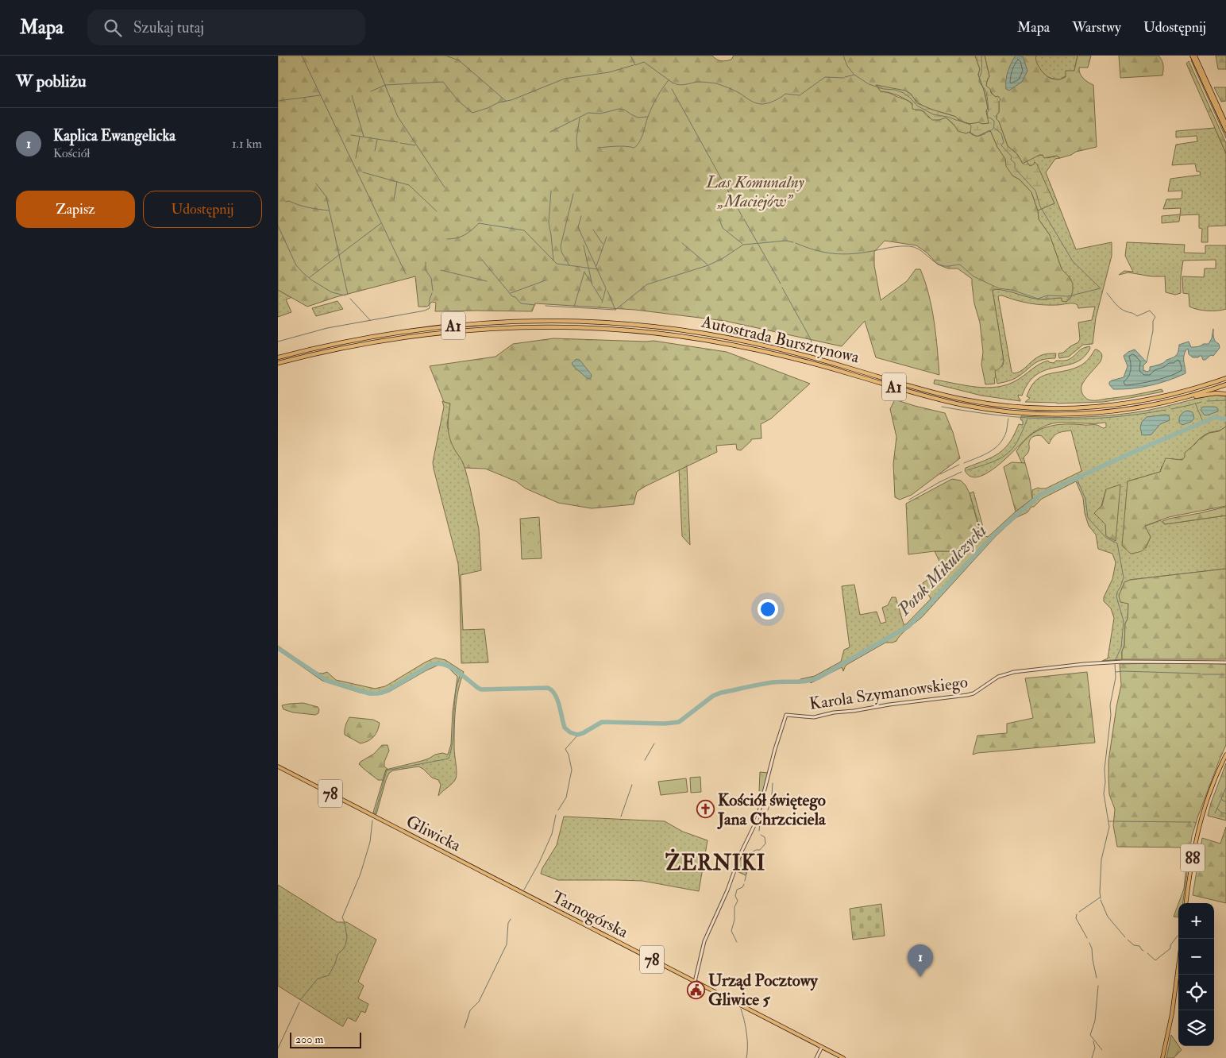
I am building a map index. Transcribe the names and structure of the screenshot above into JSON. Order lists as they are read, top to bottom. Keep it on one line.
{"streets":{"highway":["A1","Autostrada Bursztynowa"],"main road":["78","Gliwicka","88","Tarnogórska"],"street":["Karola Szymanowskiego"]},"crossings":[["Karola Szymanowskiego","Tarnogórska"],["Gliwicka","Tarnogórska"]],"districts":["ŻERNIKI"],"water":["Potok Mikulczycki"],"parks":["Las Komunalny „Maciejów”"],"places":{"church":["Kościół świętego Jana Chrzciciela"],"public building":["Urząd Pocztowy Gliwice 5"]},"scale_bar":"200 m","page":{"header":"Mapa","search":"Szukaj tutaj","nav":["Mapa","Warstwy","Udostępnij"],"heading":"W pobliżu","list":[{"mark":"1","name":"Kaplica Ewangelicka","note":"Kościół","value":"1.1 km"}],"buttons":["Zapisz","Udostępnij"],"map_buttons":["+","−"],"pins":"1","scale":"200 m"}}
